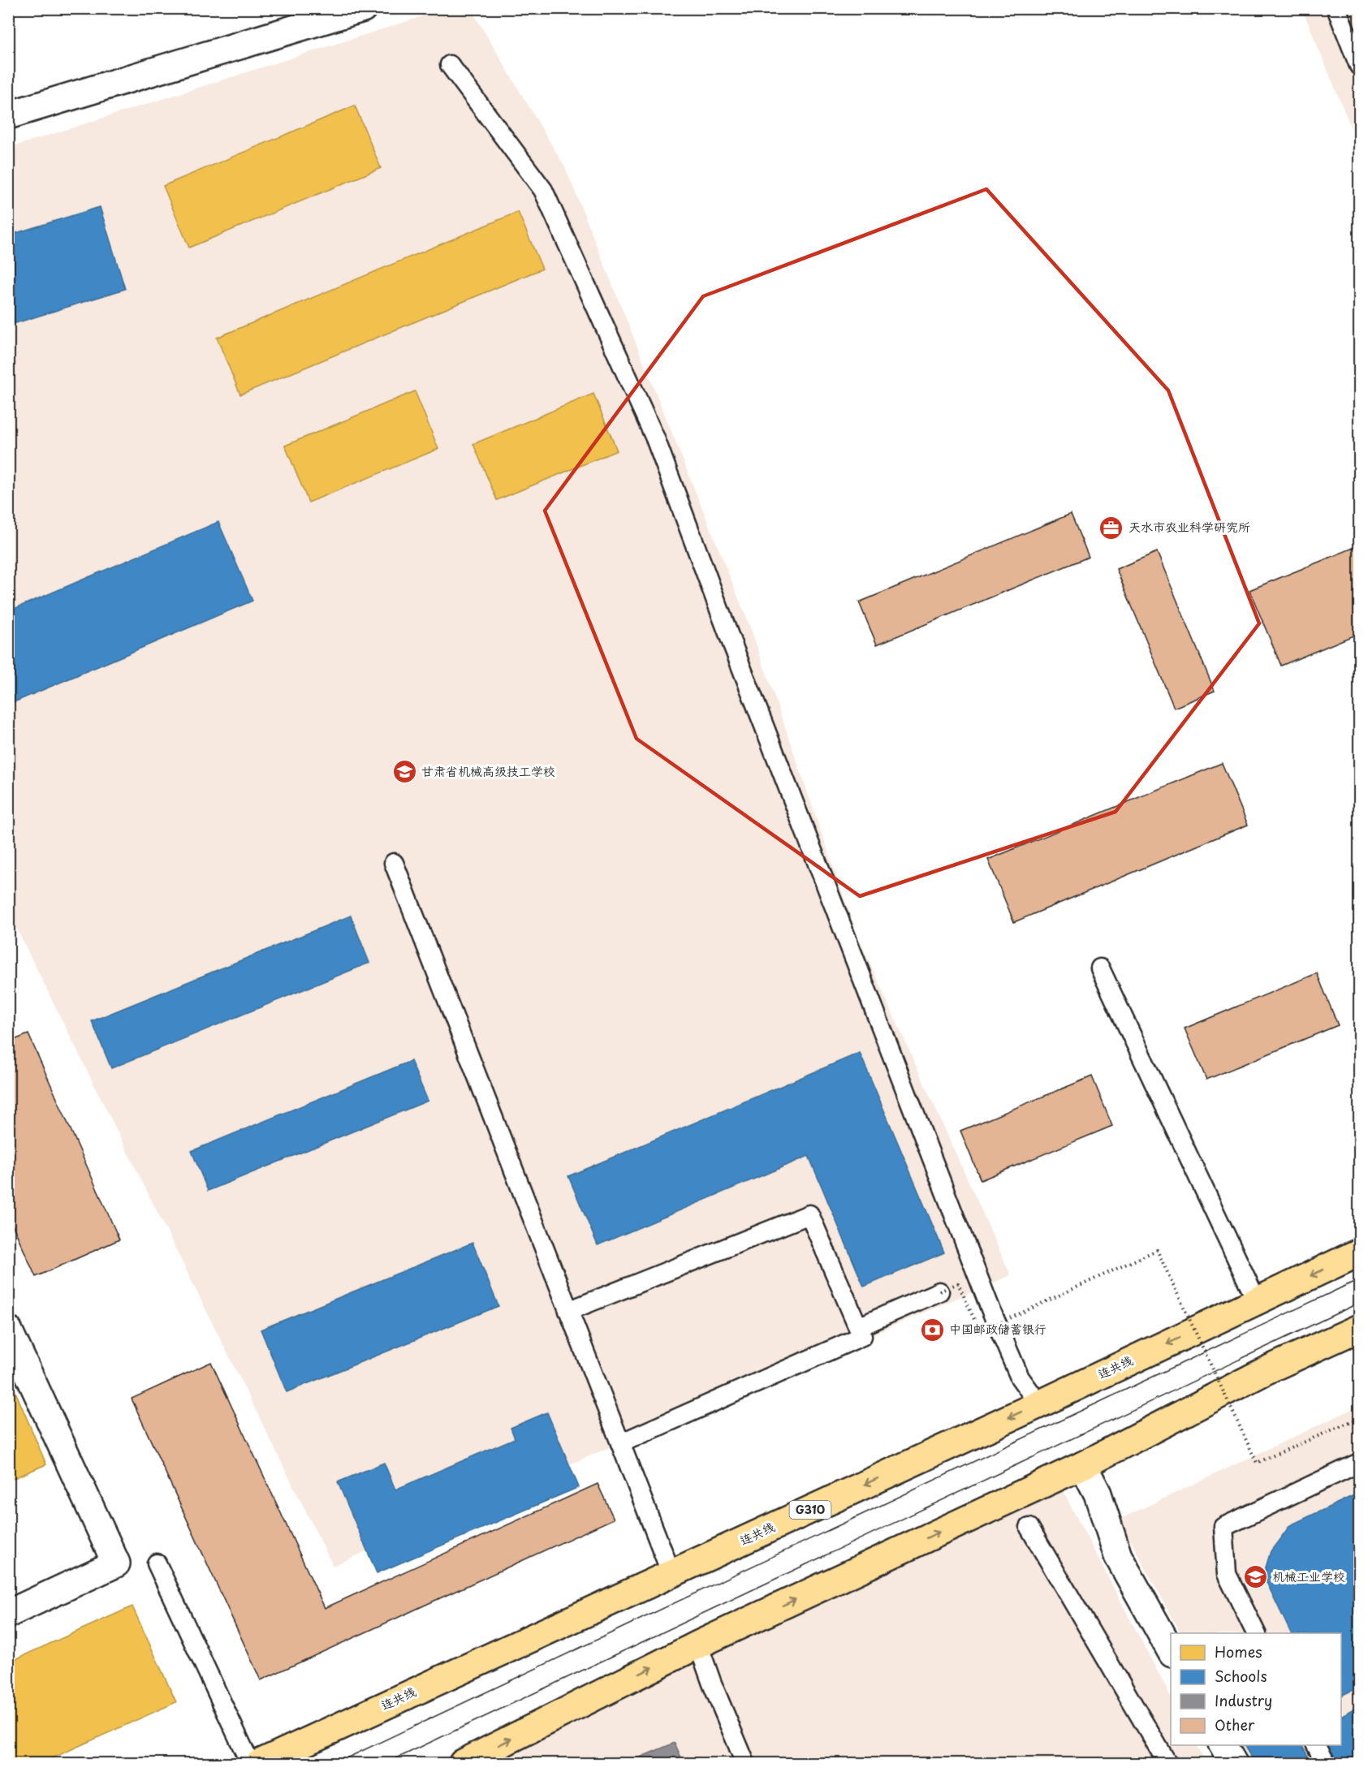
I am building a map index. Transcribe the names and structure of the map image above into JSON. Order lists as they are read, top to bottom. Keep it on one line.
{"streets":{"highway":["连共线","G310"]},"places":{"office":["天水市农业科学研究所"],"school or university":["甘肃省机械高级技工学校","机械工业学校"],"bank":["中国邮政储蓄银行"]},"legend":["Homes","Schools","Industry","Other"]}
